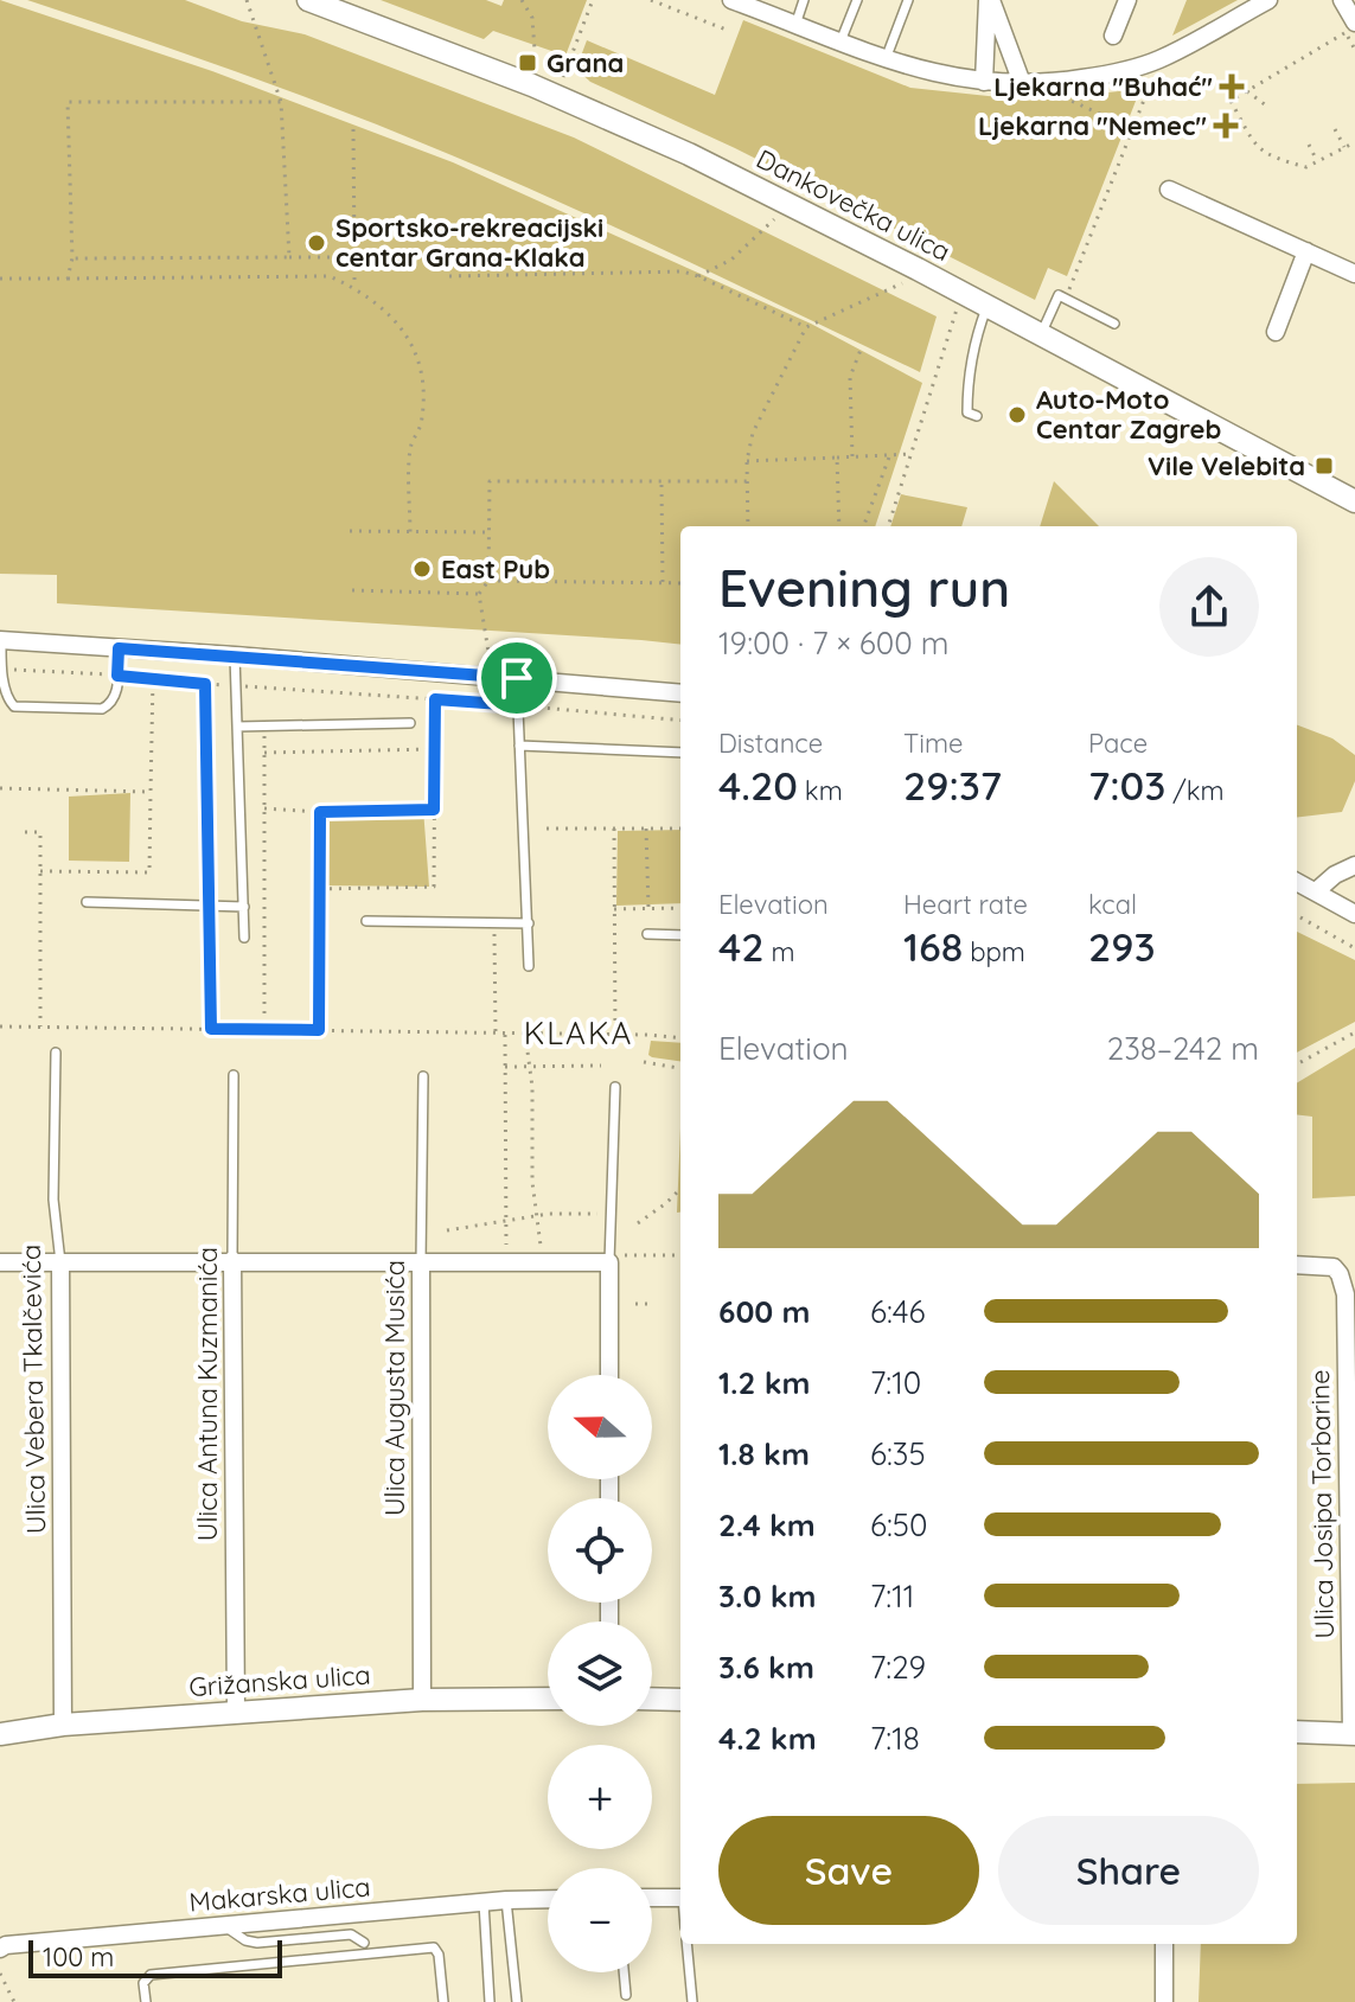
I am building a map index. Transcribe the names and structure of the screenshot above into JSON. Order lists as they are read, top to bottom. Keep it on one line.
{"streets":{"main road":["Dankovečka ulica","Grižanska ulica"],"street":["Ulica Augusta Musića","Ulica Vebera Tkalčevića","Ulica Antuna Kuzmanića","Ulica Josipa Torbarine","Makarska ulica"]},"crossings":[["Ulica Augusta Musića","Grižanska ulica"],["Ulica Vebera Tkalčevića","Grižanska ulica"],["Ulica Antuna Kuzmanića","Grižanska ulica"]],"districts":["KLAKA"],"places":{"transit":["Grana","Vile Velebita"],"health":["Ljekarna \"Buhać\"","Ljekarna \"Nemec\""],"other":["Sportsko-rekreacijski centar Grana-Klaka","Auto-Moto Centar Zagreb","East Pub"]},"scale_bar":"100 m","north":"left","page":{"heading":["Evening run","19:00 · 7 × 600 m"],"stats":[["Distance","4.20 km"],["Time","29:37"],["Pace","7:03 /km"],["Elevation","42 m"],["Heart rate","168 bpm"],["kcal","293"]],"chart":["Elevation","238–242 m"],"list":[{"name":"600 m","note":"6:46"},{"name":"1.2 km","note":"7:10"},{"name":"1.8 km","note":"6:35"},{"name":"2.4 km","note":"6:50"},{"name":"3.0 km","note":"7:11"},{"name":"3.6 km","note":"7:29"},{"name":"4.2 km","note":"7:18"}],"map_buttons":["+","−"],"buttons":["Save","Share"],"scale":"100 m"}}
